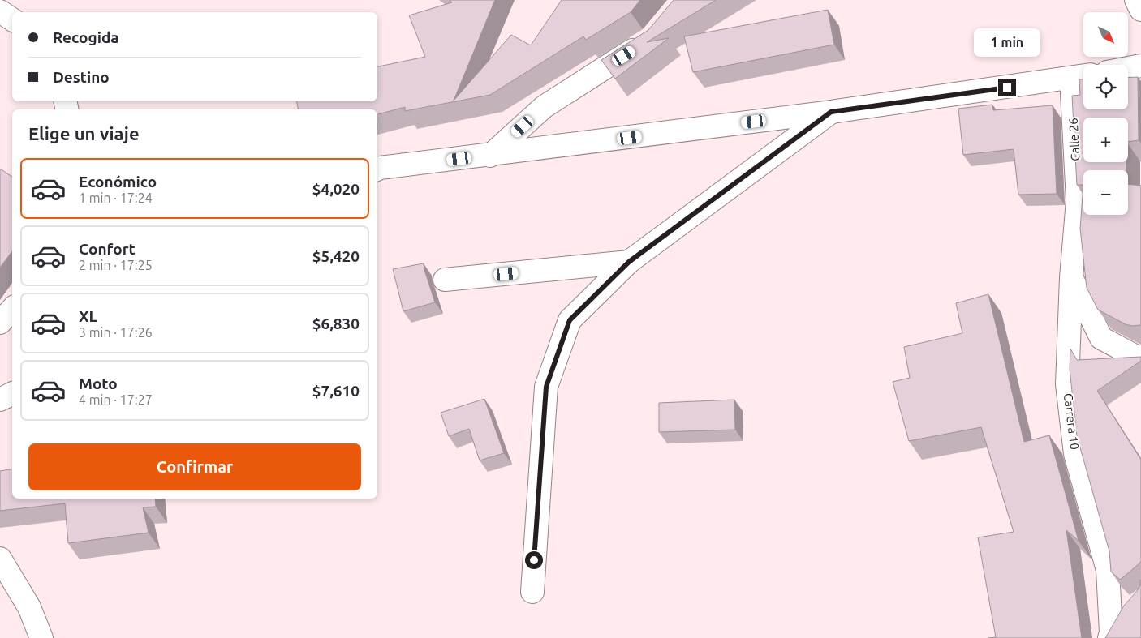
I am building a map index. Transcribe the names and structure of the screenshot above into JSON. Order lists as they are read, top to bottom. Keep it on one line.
{"streets":{"street":["Calle 26","Carrera 10"]},"crossings":[["Calle 26","Carrera 10"]],"north":"bottom right","page":{"map_buttons":["+","−"],"banner":["Recogida","Destino"],"bubble":"1 min","heading":"Elige un viaje","list":[{"name":"Económico","note":"1 min · 17:24","value":"$4,020"},{"name":"Confort","note":"2 min · 17:25","value":"$5,420"},{"name":"XL","note":"3 min · 17:26","value":"$6,830"},{"name":"Moto","note":"4 min · 17:27","value":"$7,610"}],"buttons":"Confirmar"}}
